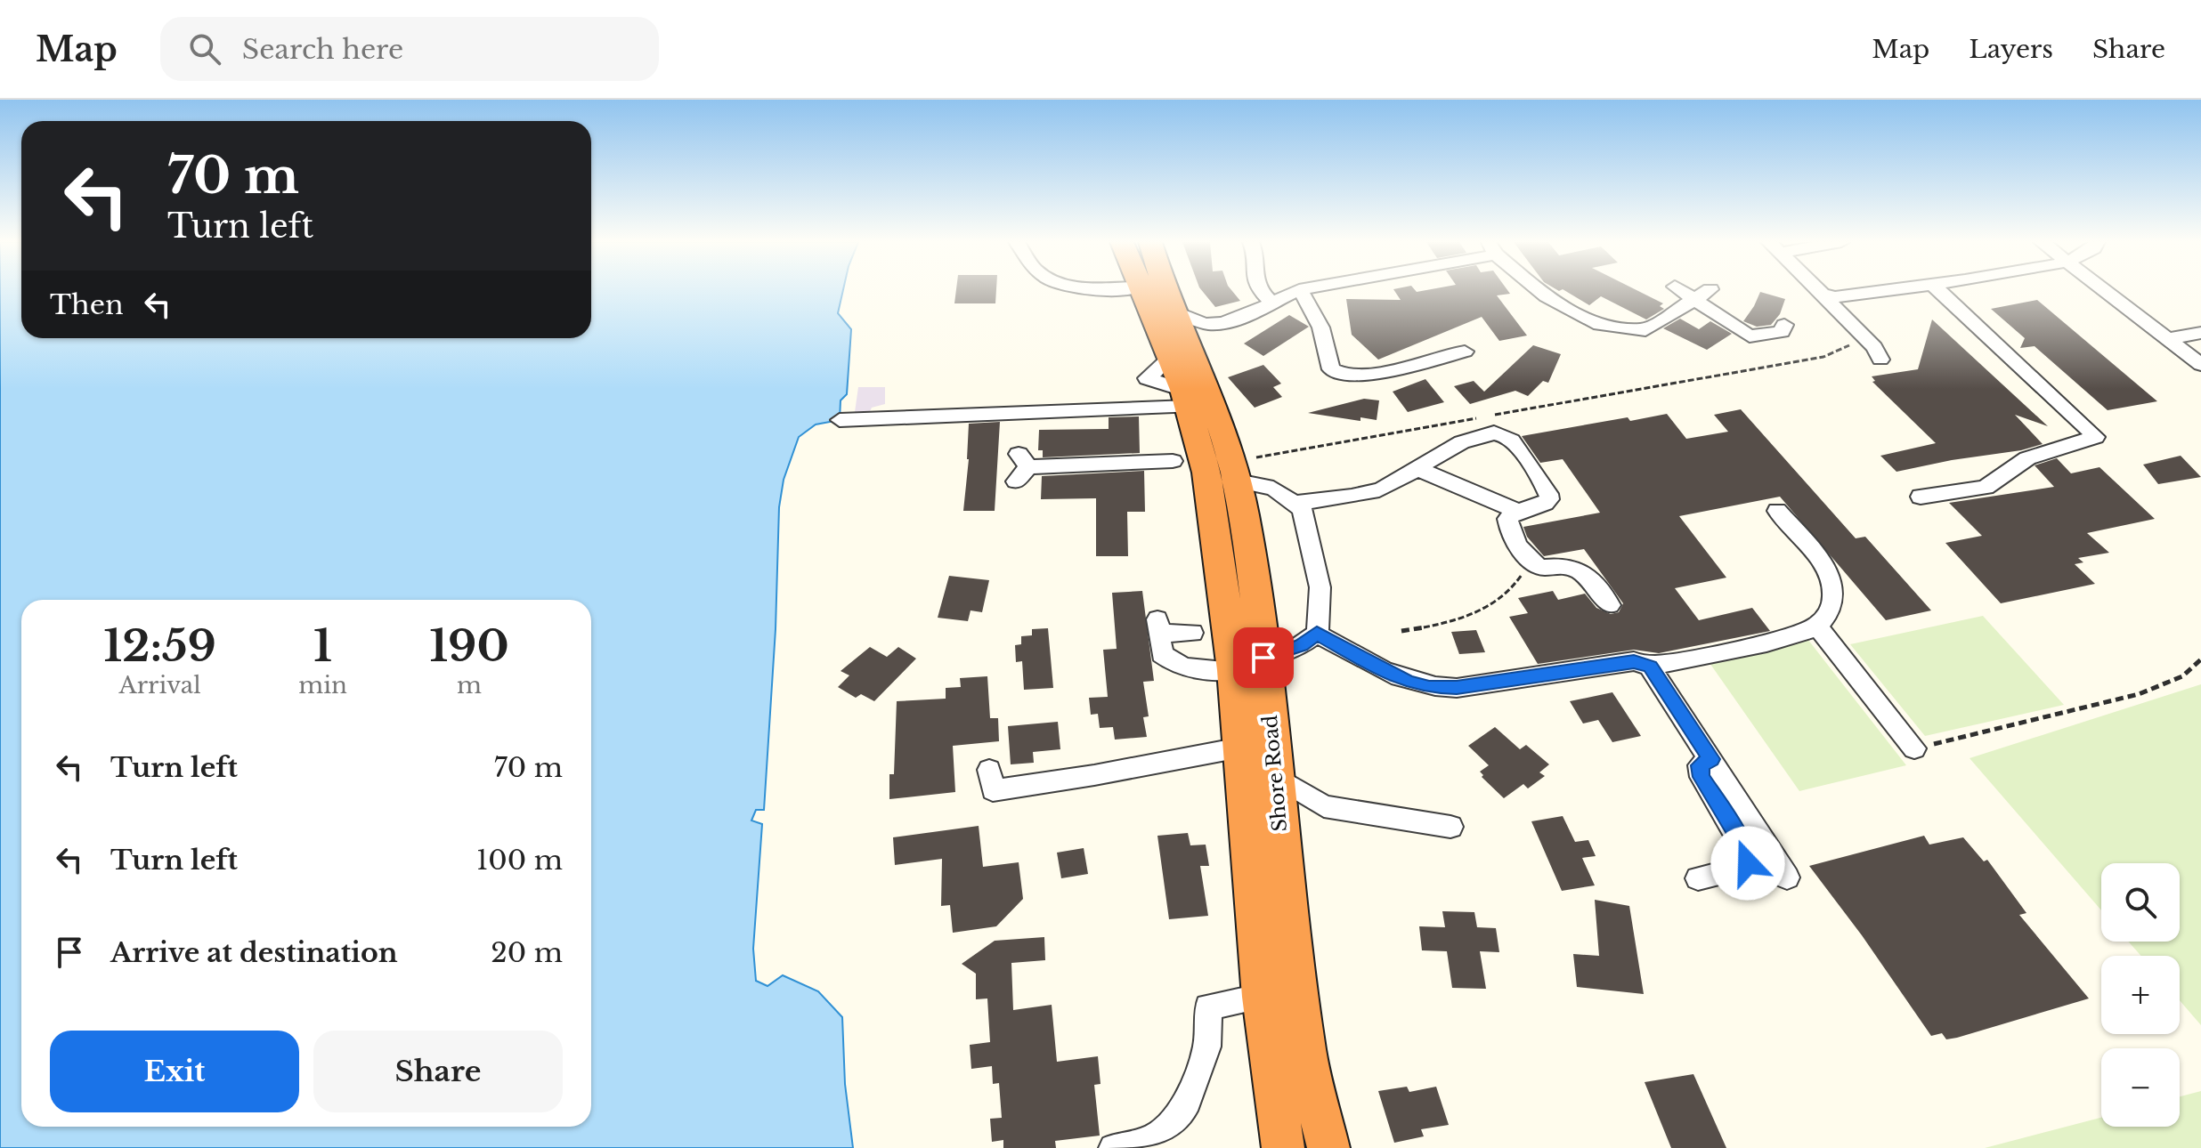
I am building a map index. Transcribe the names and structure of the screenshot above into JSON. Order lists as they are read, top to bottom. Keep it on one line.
{"streets":{"highway":["Shore Road"]},"page":{"header":"Map","search":"Search here","nav":["Map","Layers","Share"],"turn":["70 m","Turn left"],"then":"Then","eta":["12:59","Arrival","1","min","190","m"],"list":[{"name":"Turn left","value":"70 m"},{"name":"Turn left","value":"100 m"},{"name":"Arrive at destination","value":"20 m"}],"map_buttons":["+","−"],"buttons":["Exit","Share"]}}
